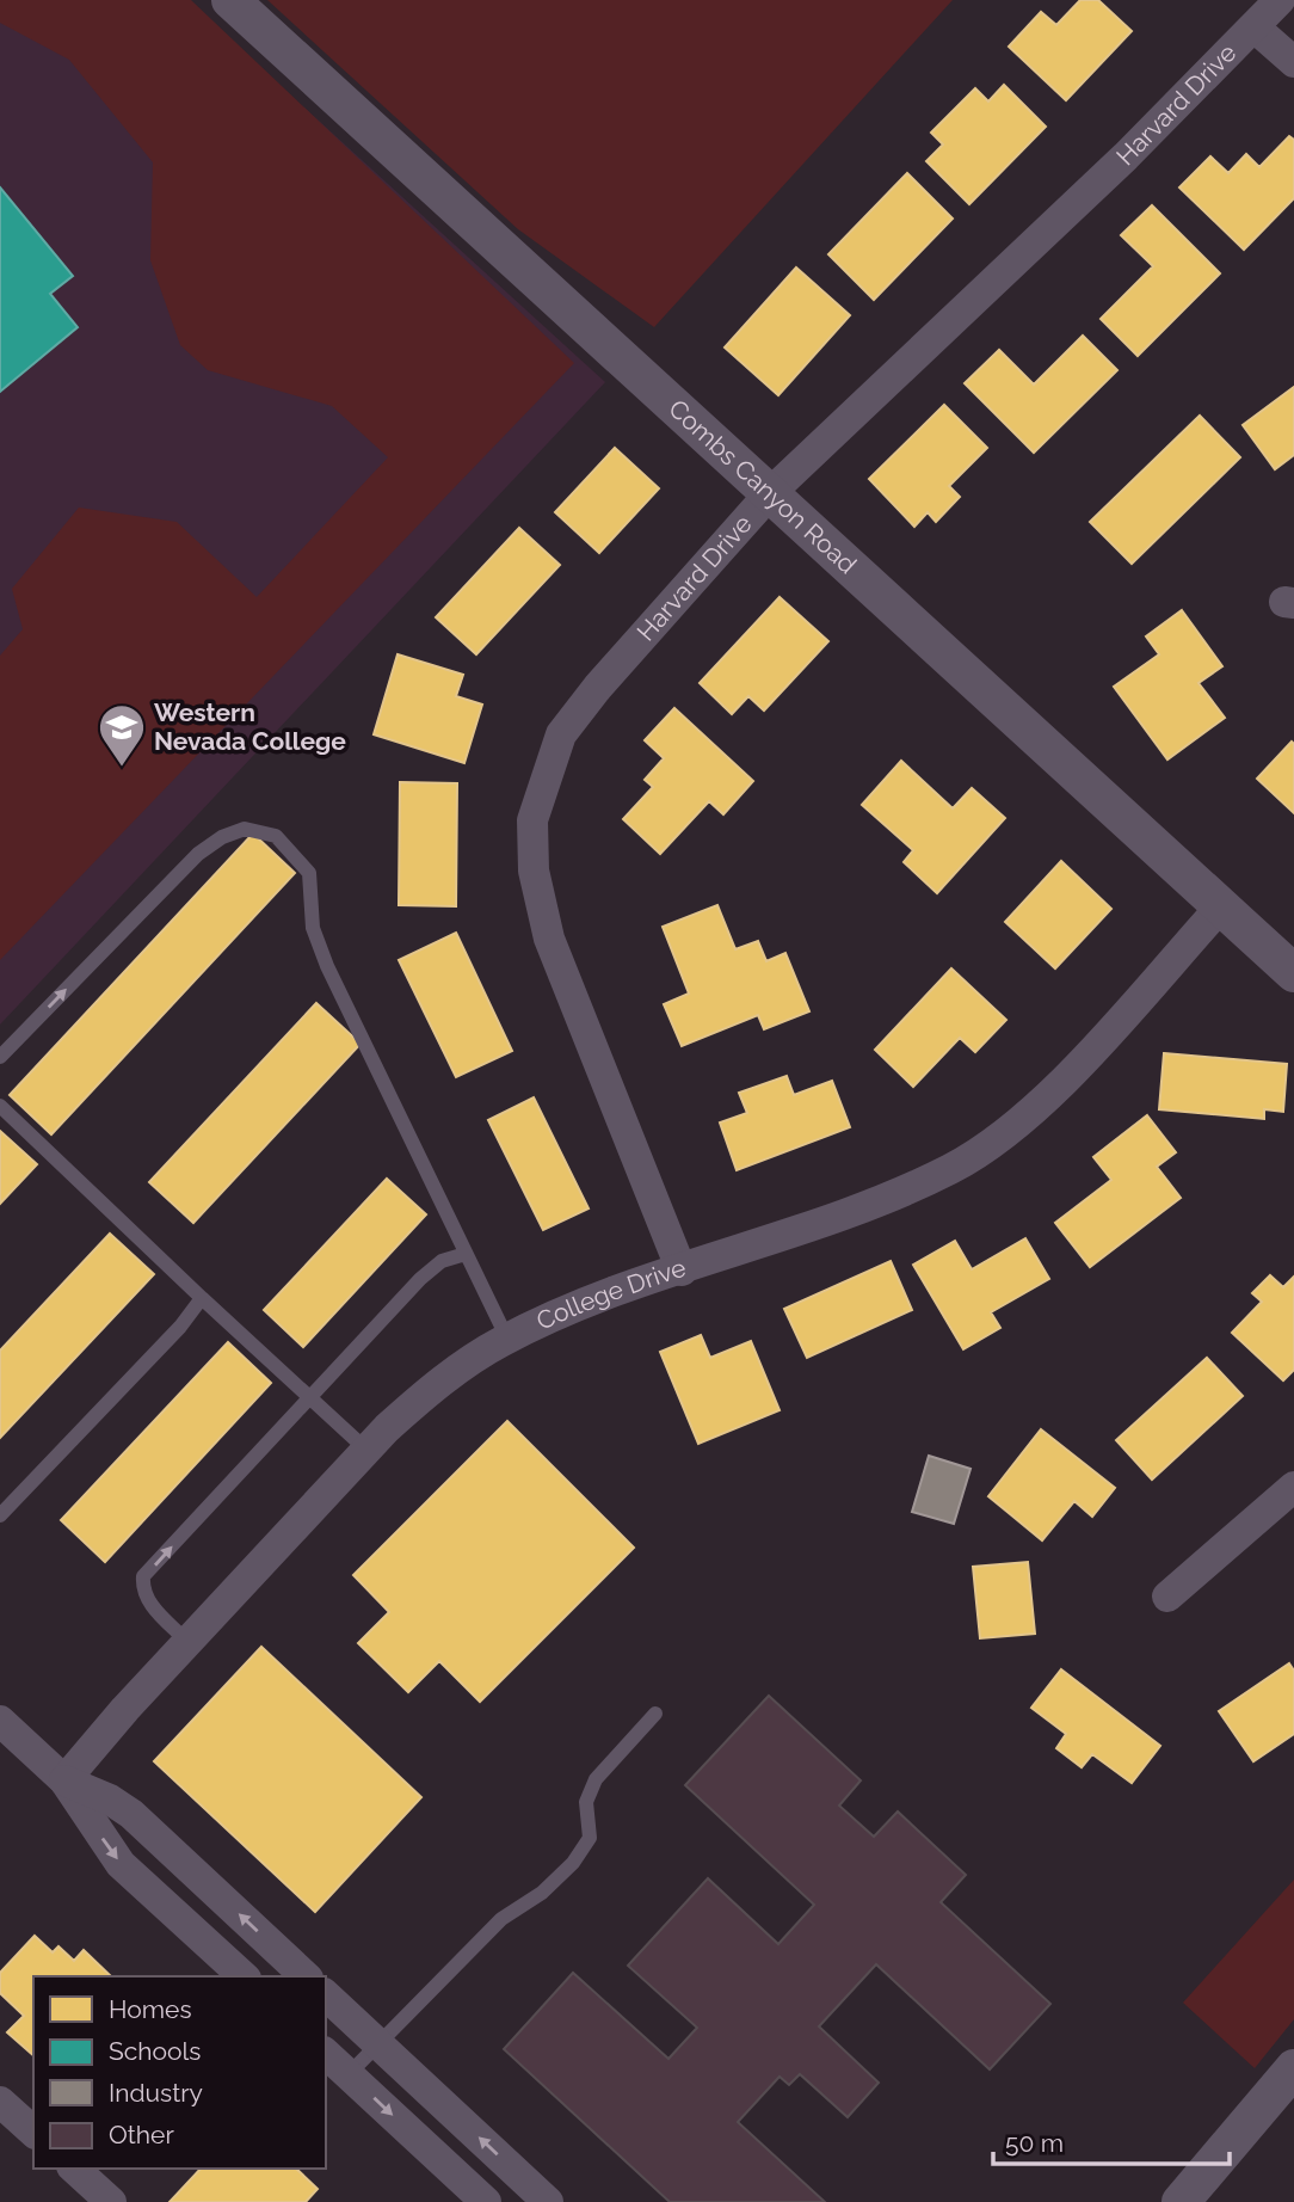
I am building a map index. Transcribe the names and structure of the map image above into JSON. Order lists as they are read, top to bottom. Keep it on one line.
{"streets":{"street":["Harvard Drive","Combs Canyon Road","College Drive"]},"crossings":[["Harvard Drive","Combs Canyon Road"],["Harvard Drive","College Drive"],["Combs Canyon Road","College Drive"]],"places":{"school or university":["Western Nevada College"]},"legend":["Homes","Schools","Industry","Other"],"scale_bar":"50 m"}
